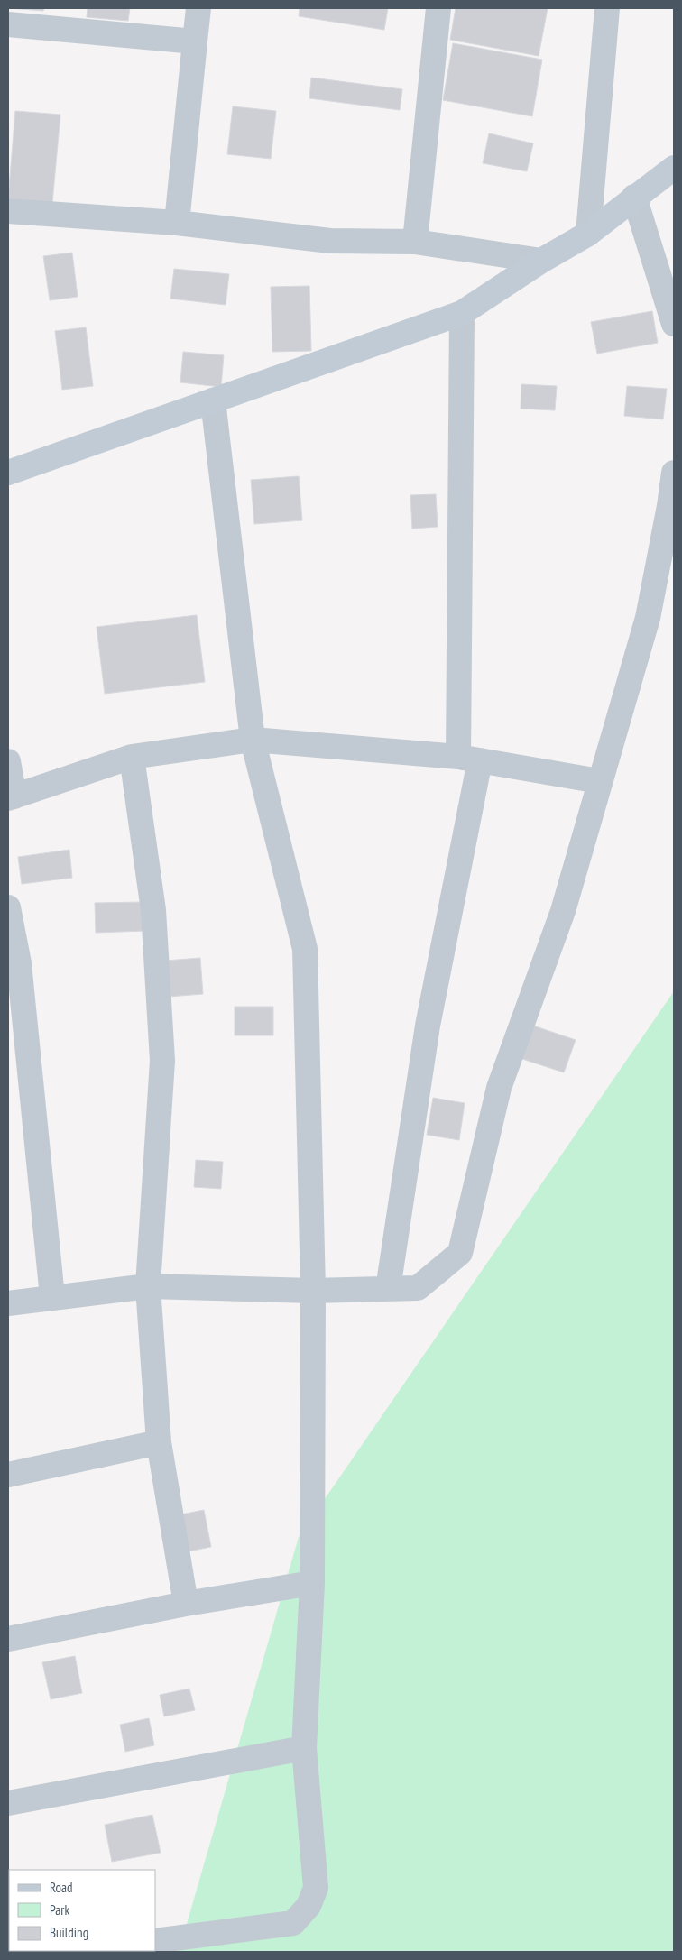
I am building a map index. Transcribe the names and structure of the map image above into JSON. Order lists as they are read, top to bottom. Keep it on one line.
{"legend":["Road","Park","Building"]}
